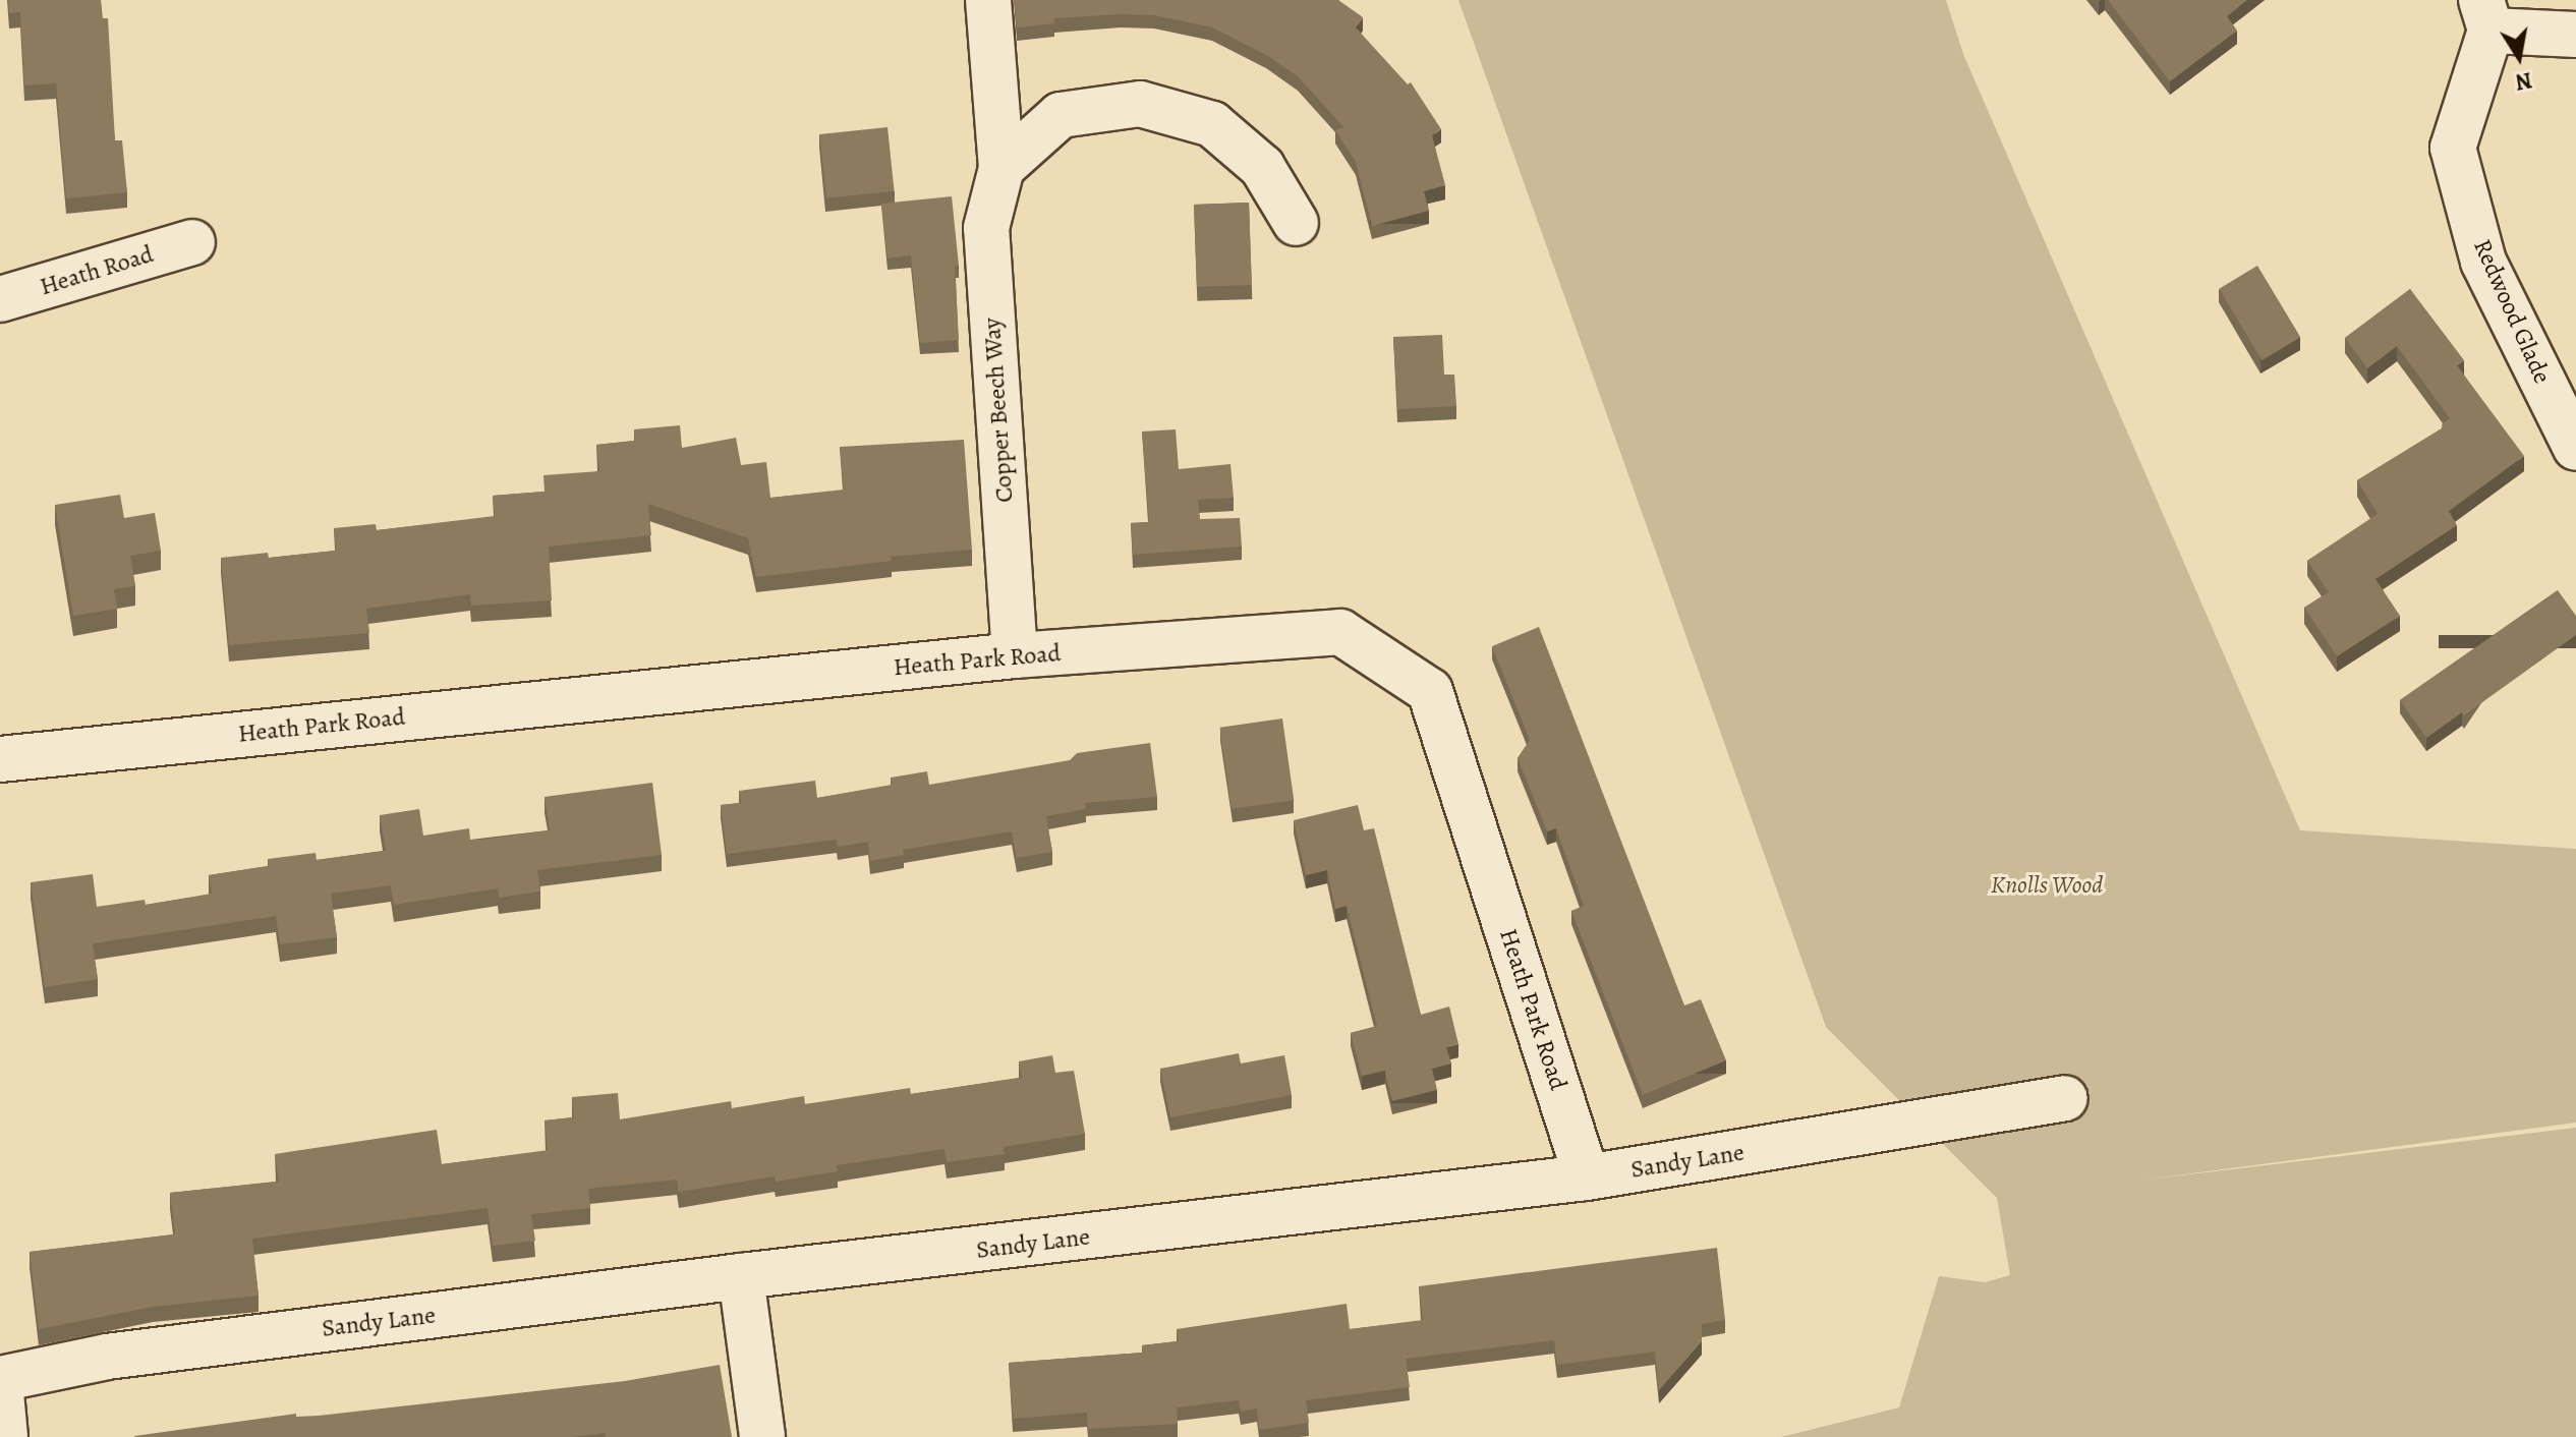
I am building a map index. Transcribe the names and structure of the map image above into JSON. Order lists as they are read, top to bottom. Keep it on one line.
{"streets":{"street":["Heath Road","Redwood Glade","Copper Beech Way","Heath Park Road","Sandy Lane"]},"crossings":[["Copper Beech Way","Heath Park Road"],["Heath Park Road","Sandy Lane"]],"parks":["Knolls Wood"],"north":"bottom"}
